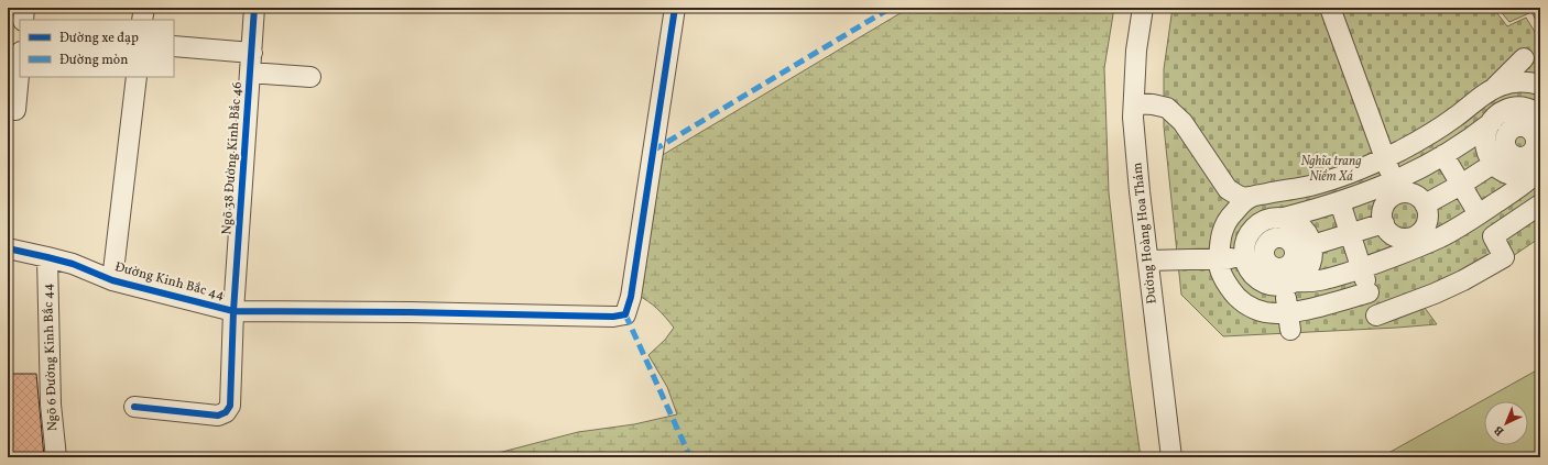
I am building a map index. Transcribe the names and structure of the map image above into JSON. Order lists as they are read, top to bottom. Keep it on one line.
{"streets":{"street":["Ngõ 38 Đường Kinh Bắc 46","Đường Hoàng Hoa Thám","Đường Kinh Bắc 44","Ngõ 6 Đường Kinh Bắc 44"]},"crossings":[["Ngõ 38 Đường Kinh Bắc 46","Đường Kinh Bắc 44"],["Đường Kinh Bắc 44","Ngõ 6 Đường Kinh Bắc 44"]],"parks":["Nghĩa trang Niềm Xá"],"legend":["Đường xe đạp","Đường mòn"],"north":"bottom left"}
